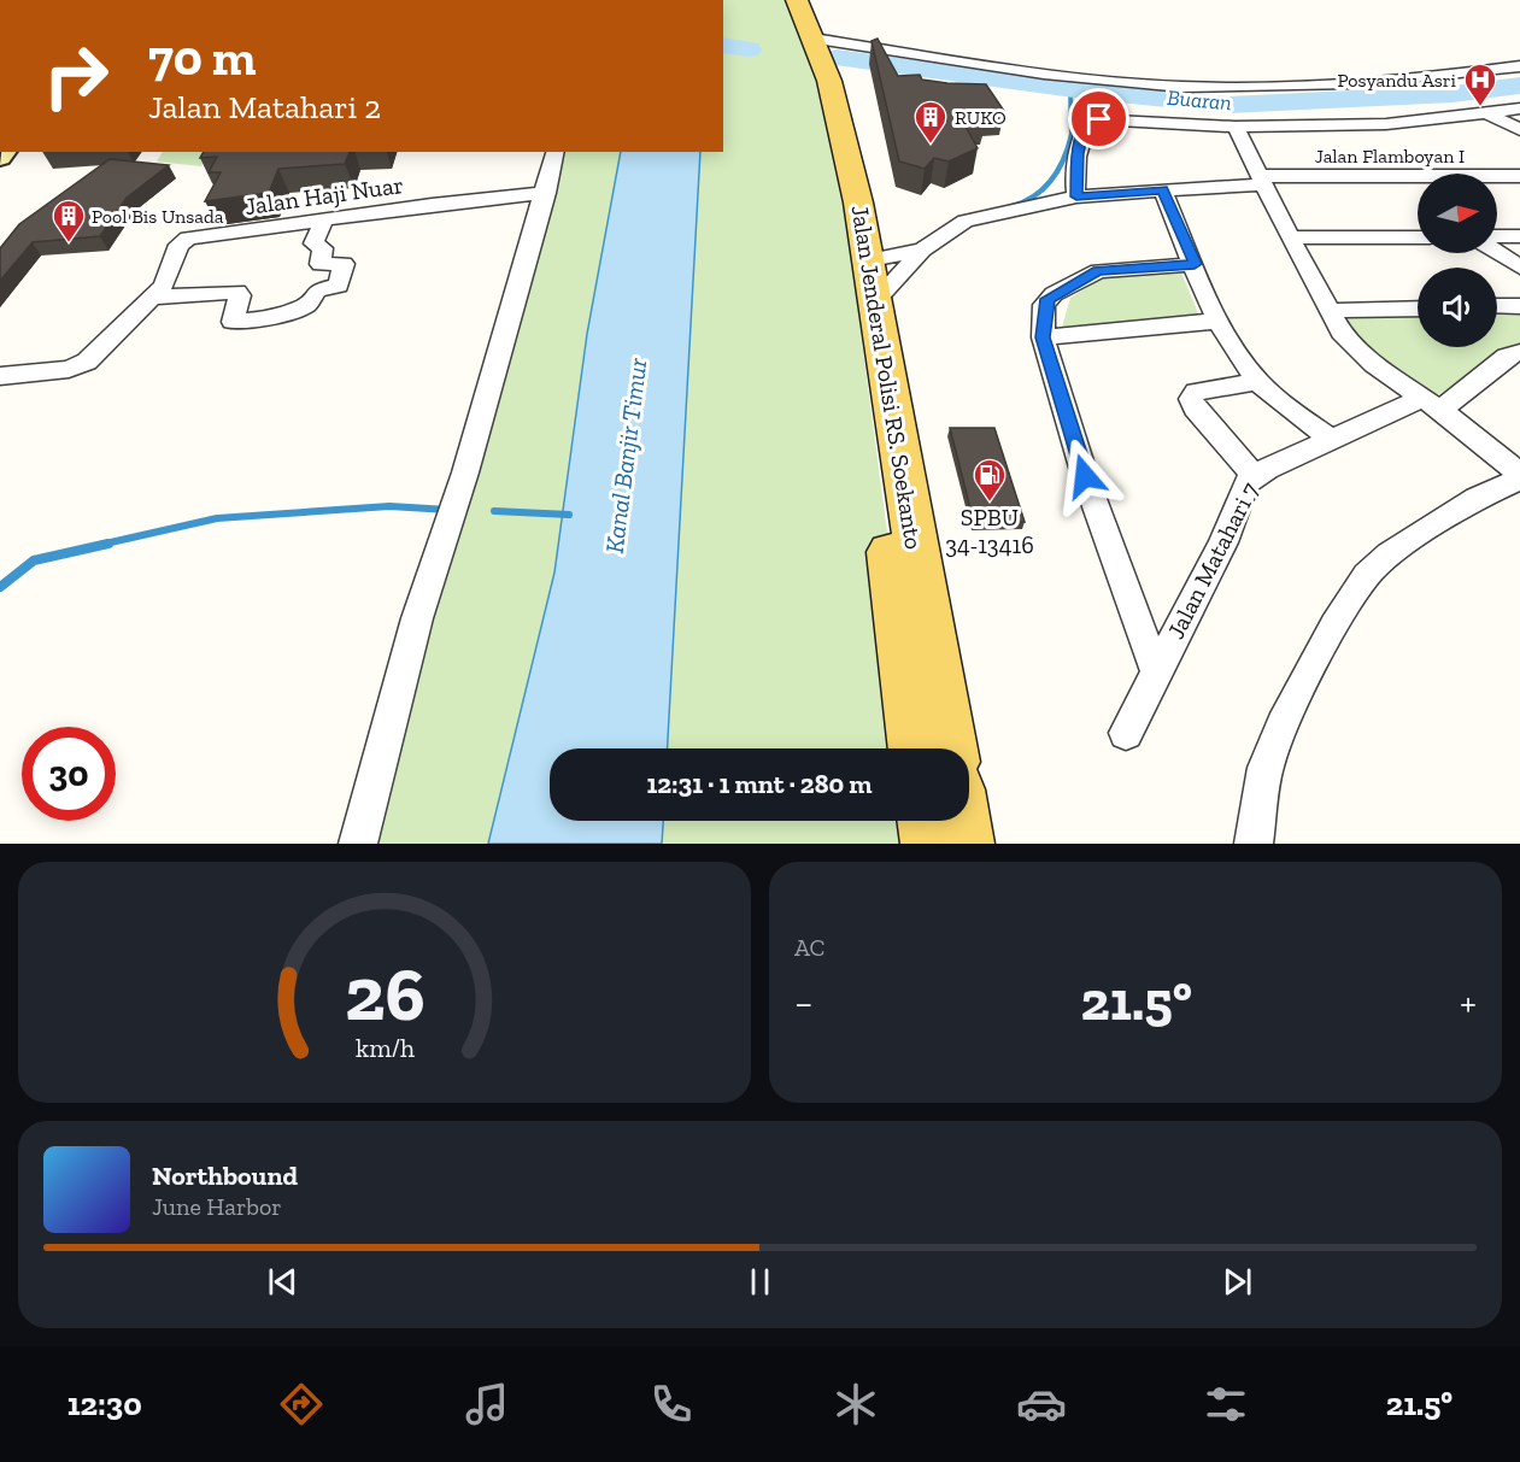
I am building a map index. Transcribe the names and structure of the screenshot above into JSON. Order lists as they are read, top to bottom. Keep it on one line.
{"streets":{"main road":["Jalan Jenderal Polisi RS. Soekanto"],"street":["Jalan Flamboyan I","Jalan Haji Nuar","Jalan Matahari 7"]},"crossings":[["Jalan Flamboyan I","Jalan Jenderal Polisi RS. Soekanto"]],"water":["Buaran","Kanal Banjir Timur"],"places":{"hospital":["Posyandu Asri"],"building":["RUKO","Pool Bis Unsada"],"fuel station":["SPBU 34-13416"]},"north":"right","page":{"turn":["70 m","Jalan Matahari 2"],"limit":"30","trip":"12:31 · 1 mnt · 280 m","tile":"AC","heat":["−","21.5°","+"],"song":["Northbound","June Harbor"],"tabs":["12:30","21.5°"],"gauge":["26","km/h"]}}
